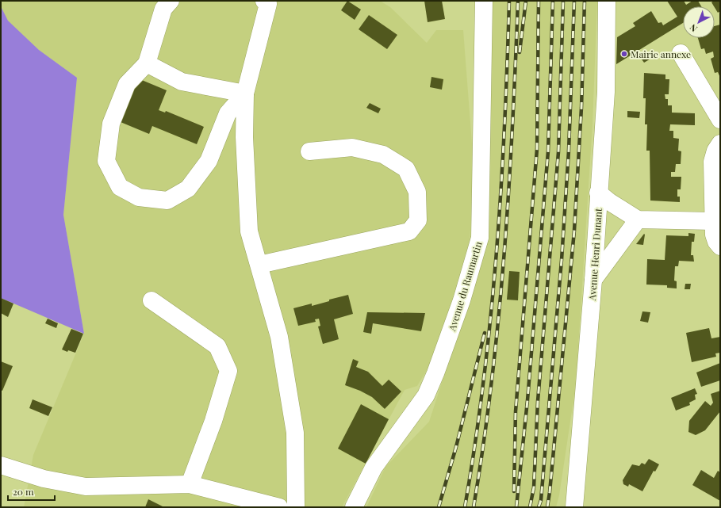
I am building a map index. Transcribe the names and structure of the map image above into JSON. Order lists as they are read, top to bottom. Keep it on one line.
{"streets":{"street":["Avenue Henri Dunant","Avenue du Raumartin"]},"places":["Mairie annexe"],"scale_bar":"20 m","north":"bottom left"}
